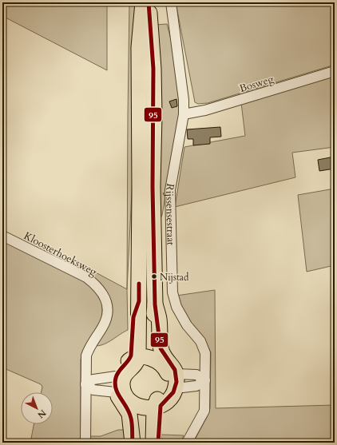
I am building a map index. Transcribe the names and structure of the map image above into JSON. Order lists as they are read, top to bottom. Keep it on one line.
{"streets":{"main road":["Rijssensestraat"],"street":["Bosweg","Kloosterhoeksweg"]},"crossings":[["Bosweg","Rijssensestraat"]],"places":["Nijstad"],"lines":["transit line 95"],"north":"bottom right"}
